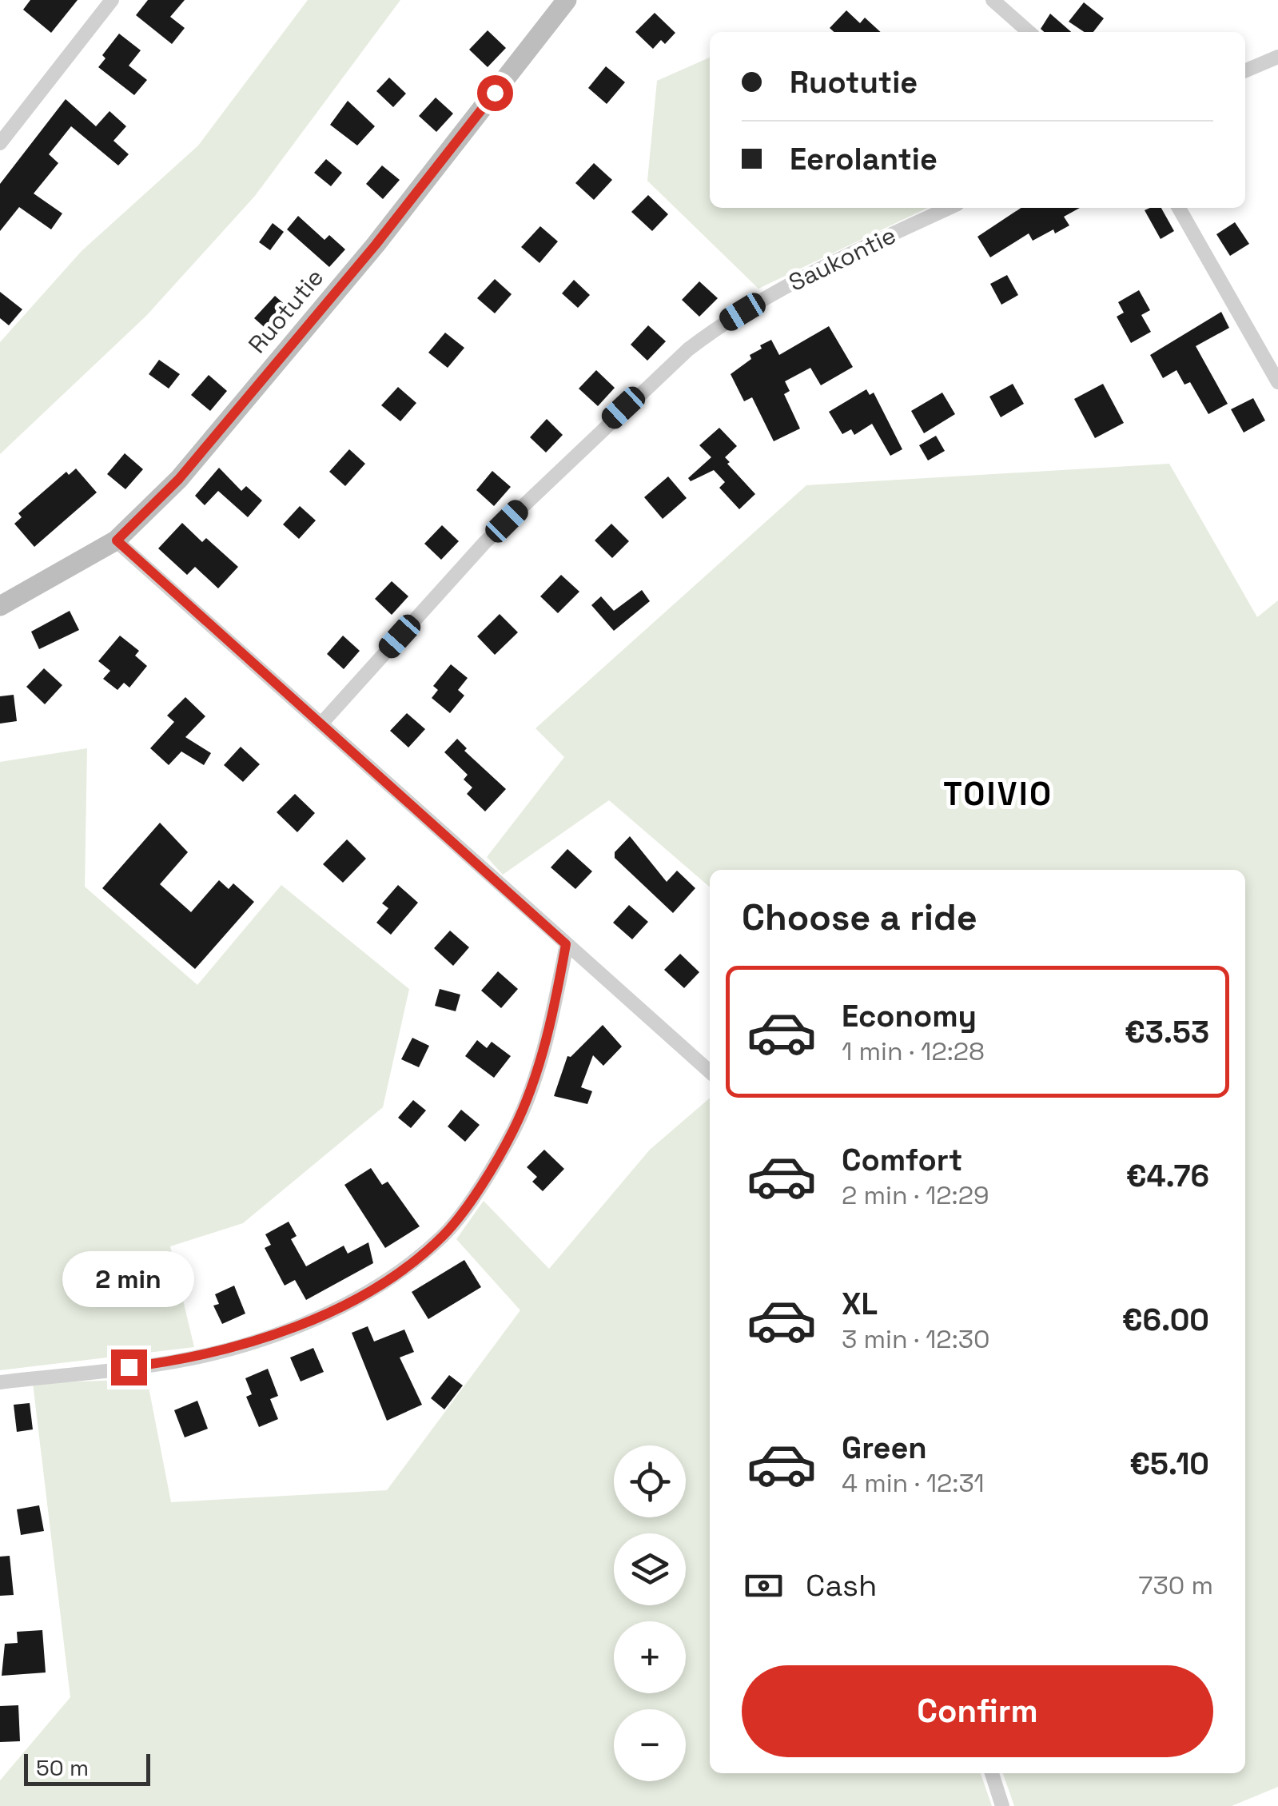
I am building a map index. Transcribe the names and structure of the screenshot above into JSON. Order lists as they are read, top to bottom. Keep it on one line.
{"streets":{"street":["Saukontie","Ruotutie"]},"districts":["TOIVIO"],"scale_bar":"50 m","page":{"banner":["Ruotutie","Eerolantie"],"heading":"Choose a ride","list":[{"name":"Economy","note":"1 min · 12:28","value":"€3.53"},{"name":"Comfort","note":"2 min · 12:29","value":"€4.76"},{"name":"XL","note":"3 min · 12:30","value":"€6.00"},{"name":"Green","note":"4 min · 12:31","value":"€5.10"}],"bubble":"2 min","map_buttons":["+","−"],"pay":["Cash","730 m"],"buttons":"Confirm","scale":"50 m"}}
